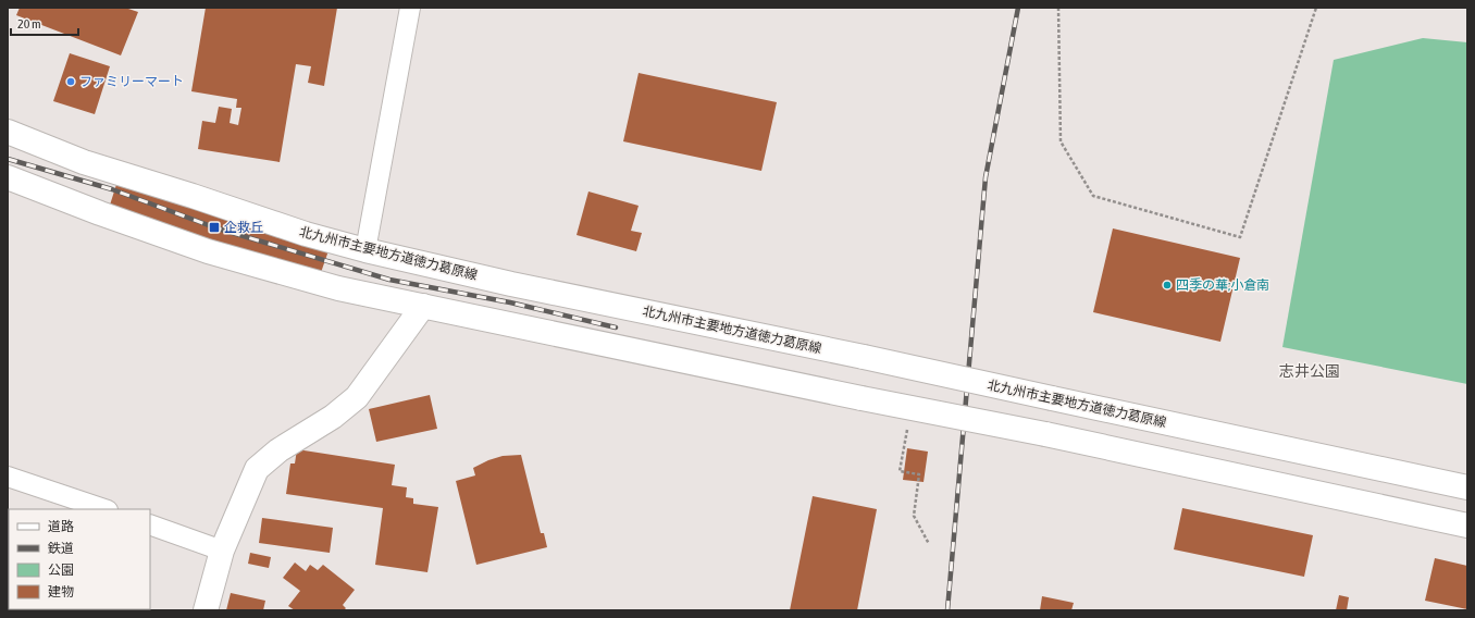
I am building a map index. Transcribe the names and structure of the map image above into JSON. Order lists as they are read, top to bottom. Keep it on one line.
{"streets":{"main road":["北九州市主要地方道徳力葛原線"]},"districts":["志井公園"],"places":{"other":["ファミリーマート","四季の華;小倉南"],"transit":["企救丘"]},"legend":["道路","鉄道","公園","建物"],"scale_bar":"20 m"}
